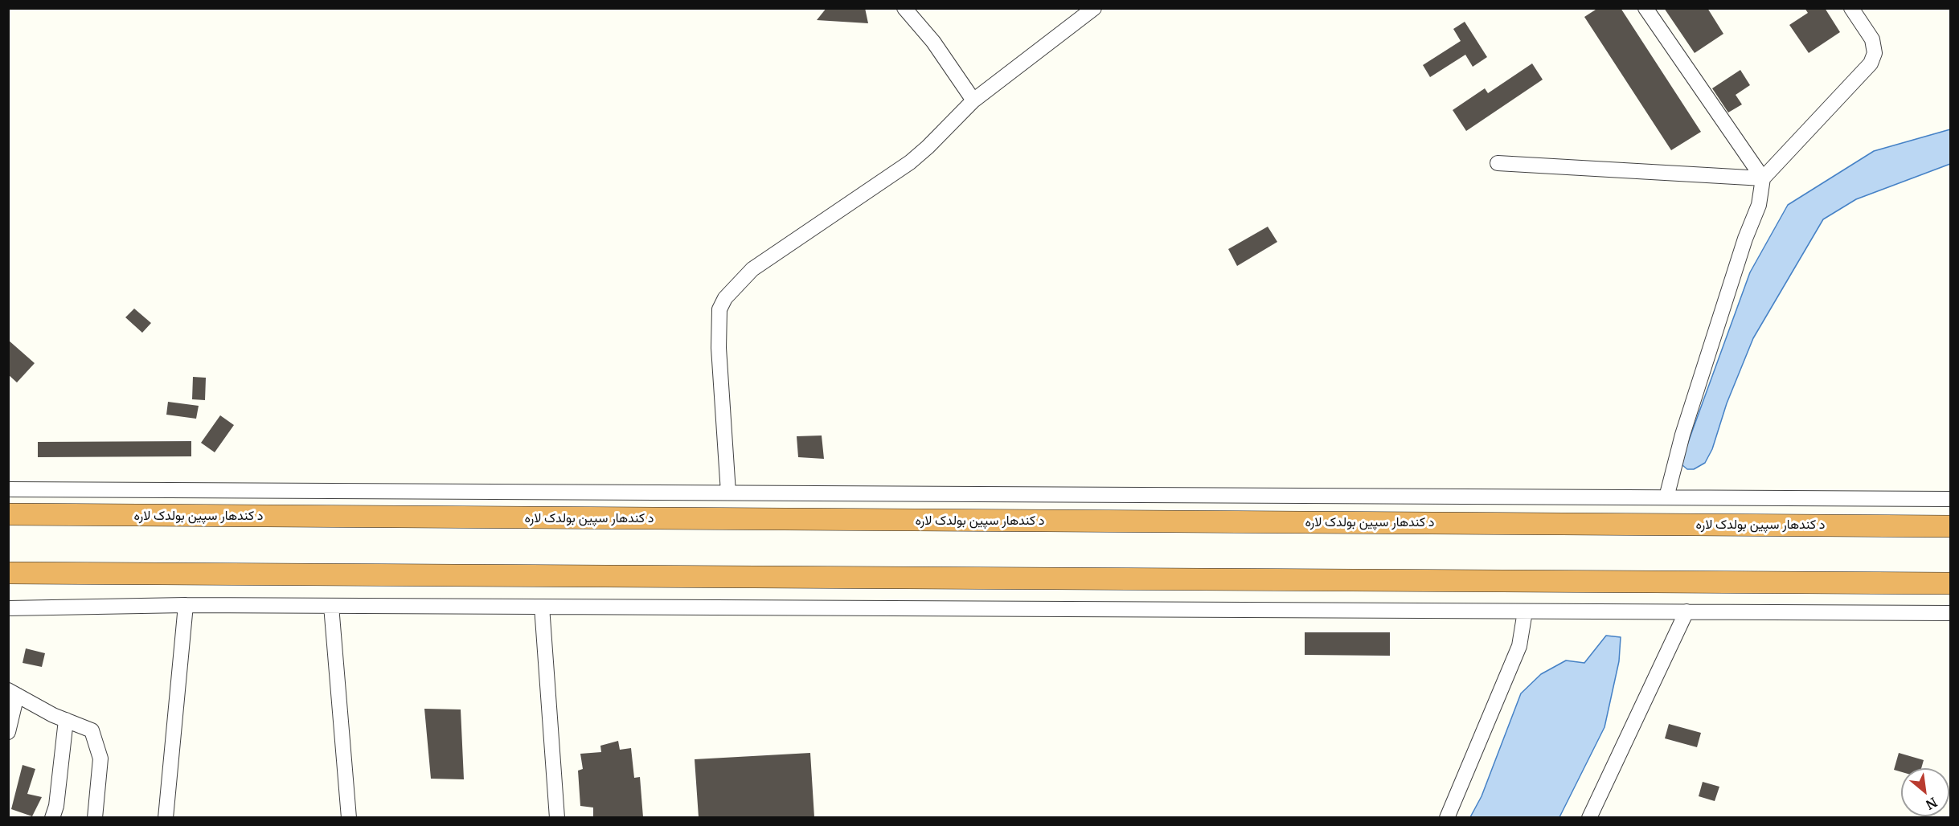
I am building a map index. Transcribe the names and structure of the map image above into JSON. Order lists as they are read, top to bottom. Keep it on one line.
{"streets":{"highway":["د کندهار سپین بولدک لاره"]},"north":"bottom right"}
